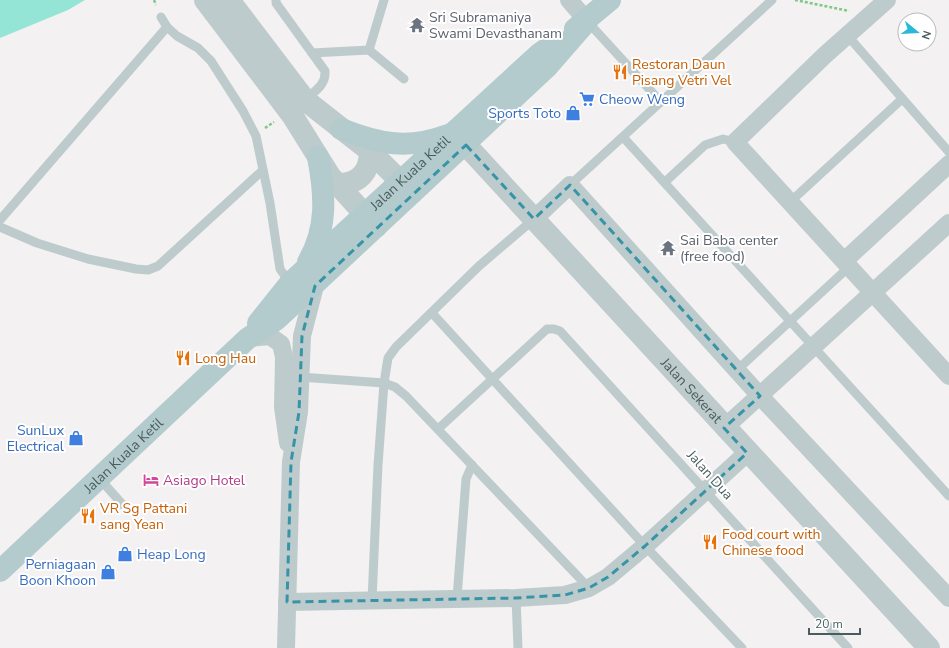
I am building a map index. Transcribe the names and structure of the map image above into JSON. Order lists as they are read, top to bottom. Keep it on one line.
{"streets":{"main road":["Jalan Kuala Ketil"],"street":["Jalan Sekerat"],"lane":["Jalan Dua"]},"crossings":[["Jalan Kuala Ketil","Jalan Sekerat"]],"places":{"temple":["Sri Subramaniya Swami Devasthanam","Sai Baba center (free food)"],"restaurant":["Restoran Daun Pisang Vetri Vel","Long Hau","VR Sg Pattani sang Yean","Food court with Chinese food"],"supermarket":["Cheow Weng"],"shop":["Sports Toto","SunLux Electrical","Heap Long","Perniagaan Boon Khoon"],"hotel":["Asiago Hotel"]},"scale_bar":"20 m","north":"right"}
